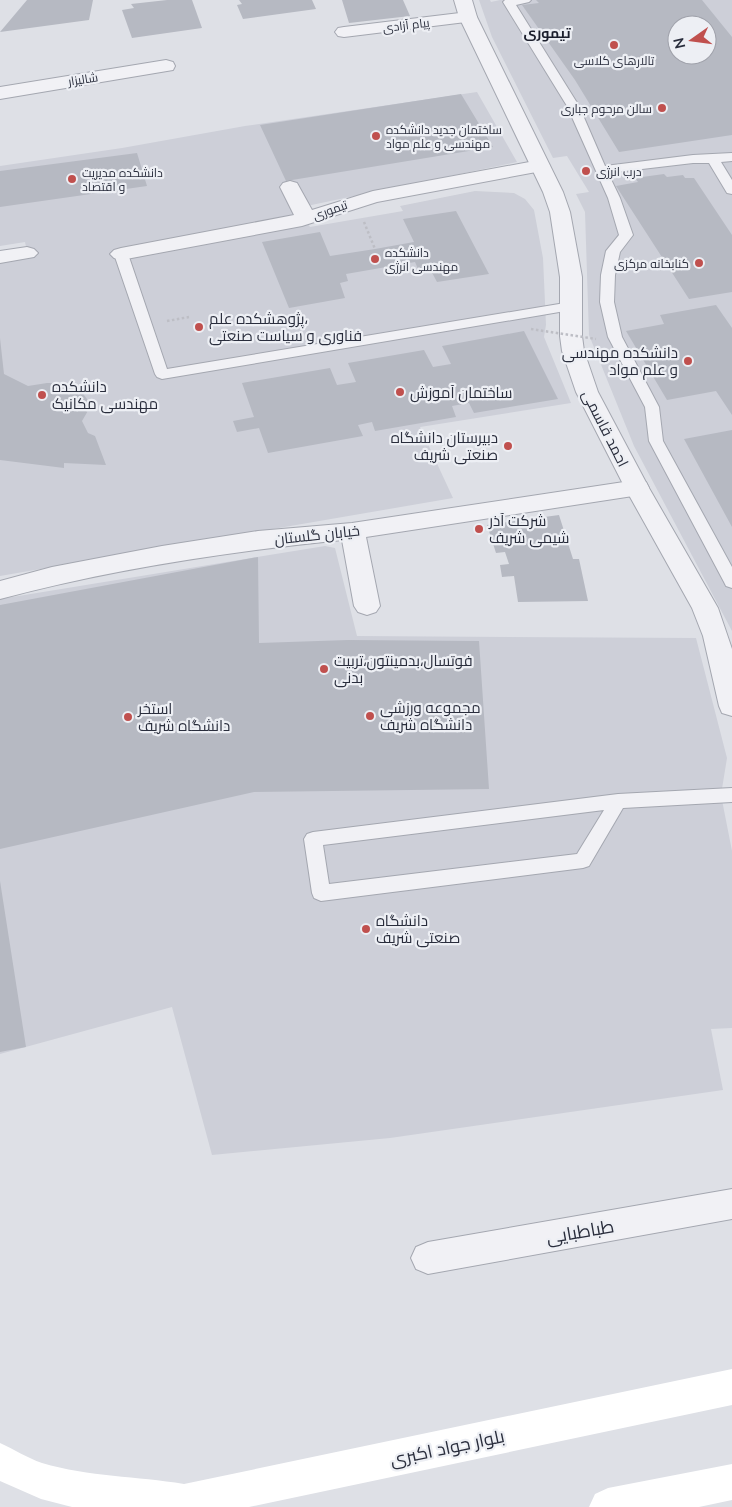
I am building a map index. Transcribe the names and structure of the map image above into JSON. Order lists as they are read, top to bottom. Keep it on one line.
{"streets":{"main road":["بلوار جواد اکبری"],"street":["پیام آزادی","شالیزار","تیموری","احمد قاسمی","خیابان گلستان","طباطبایی"]},"crossings":[["پیام آزادی","احمد قاسمی"],["تیموری","احمد قاسمی"],["احمد قاسمی","خیابان گلستان"]],"districts":["تیموری"],"places":["تالارهای کلاسی","سالن مرحوم جباری","ساختمان جدید دانشکده مهندسی و علم مواد","درب انرژی","دانشکده مدیریت و اقتصاد","دانشکده مهندسی انرژی","کنابخانه مرکزی","پژوهشکده علم، فناوری و سیاست صنعتی","دانشکده مهندسی و علم مواد","ساختمان آموزش","دانشکده مهندسی مکانیک","دبیرستان دانشگاه صنعتی شریف","شرکت آذر شیمی شریف","فوتسال،بدمینتون،تربیت بدنی","مجموعه ورزشی دانشگاه شریف","استخر دانشگاه شریف","دانشگاه صنعتی شریف"],"north":"left"}
